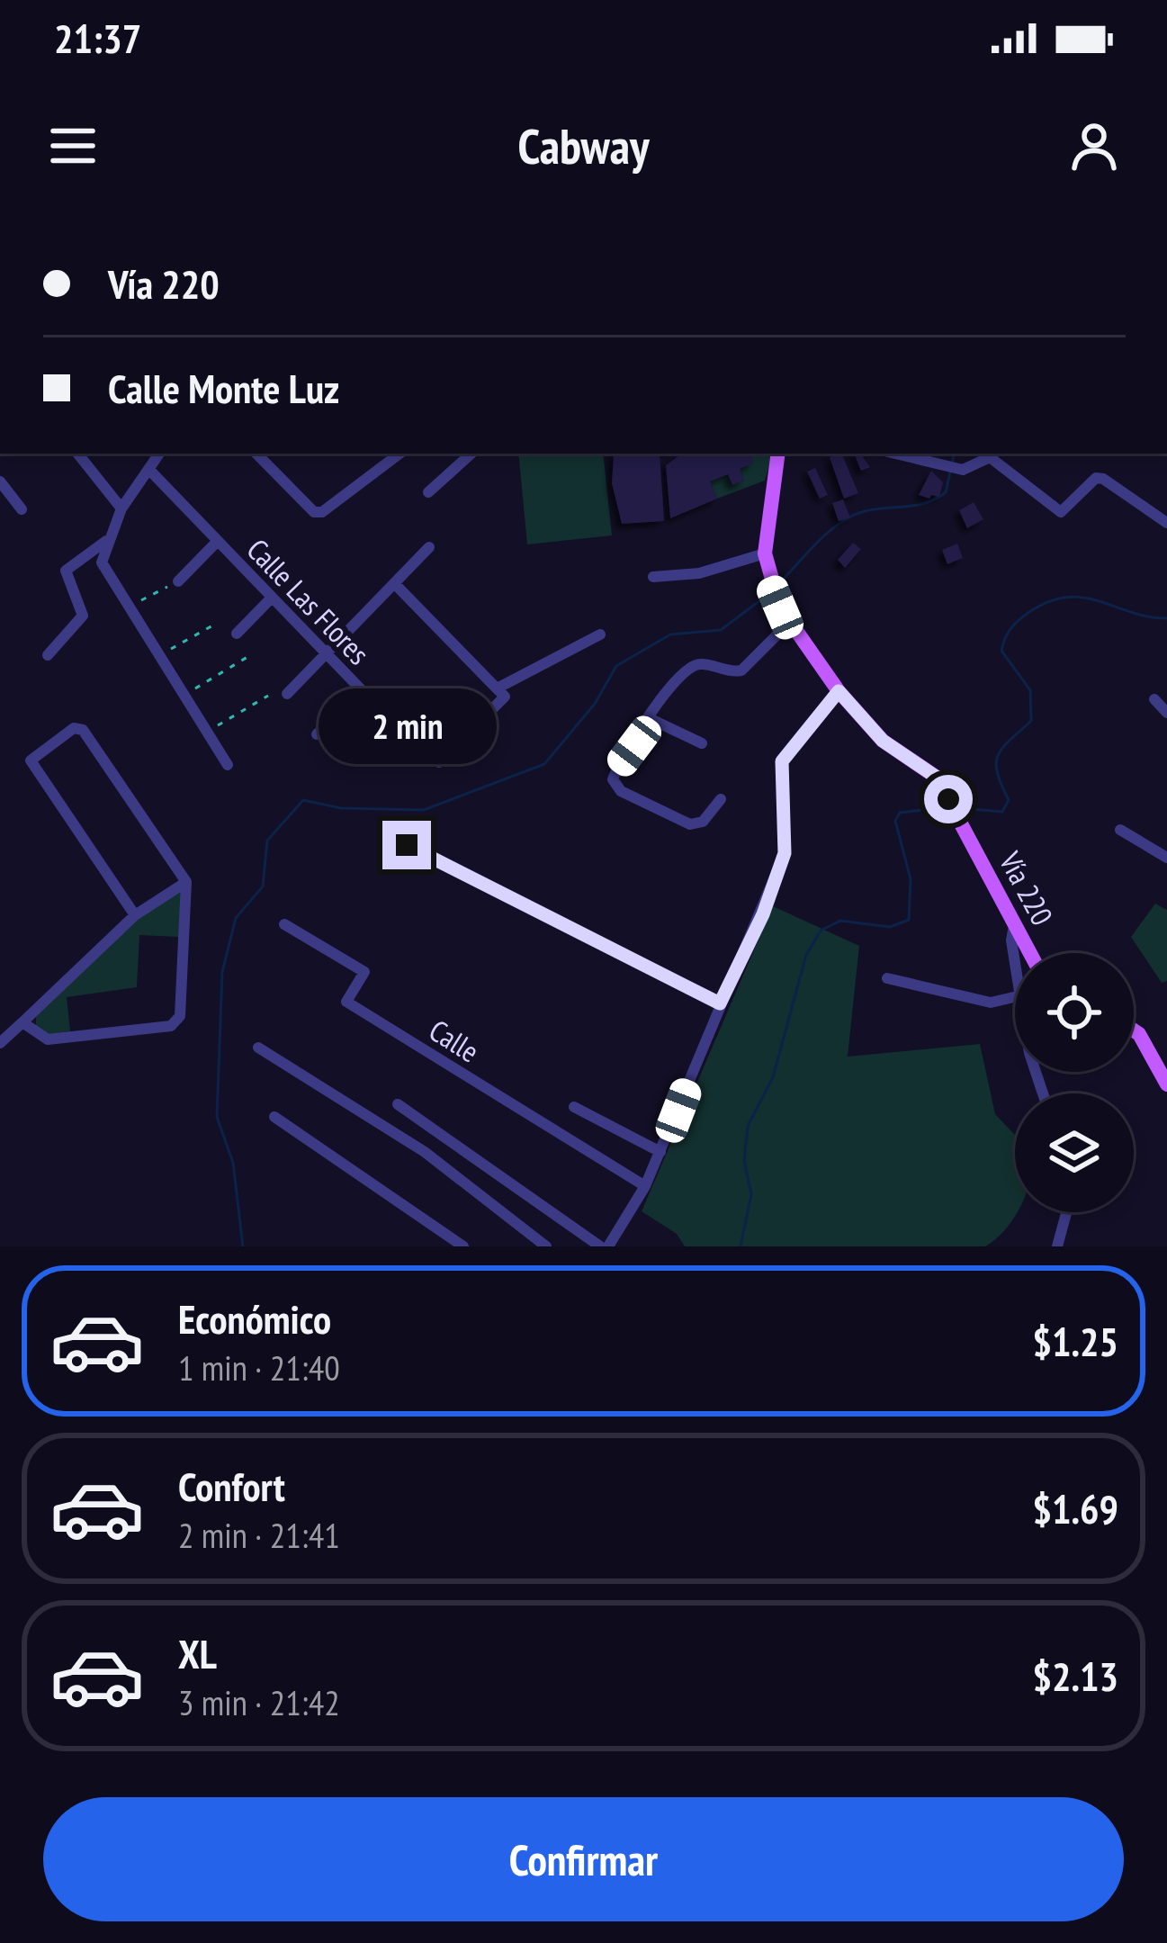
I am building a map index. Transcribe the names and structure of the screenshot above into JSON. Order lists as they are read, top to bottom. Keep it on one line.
{"streets":{"main road":["Vía 220"],"street":["Calle Las Flores","Calle"]},"page":{"status":"21:37","header":"Cabway","banner":["Vía 220","Calle Monte Luz"],"bubble":"2 min","list":[{"name":"Económico","note":"1 min · 21:40","value":"$1.25"},{"name":"Confort","note":"2 min · 21:41","value":"$1.69"},{"name":"XL","note":"3 min · 21:42","value":"$2.13"}],"buttons":"Confirmar"}}
